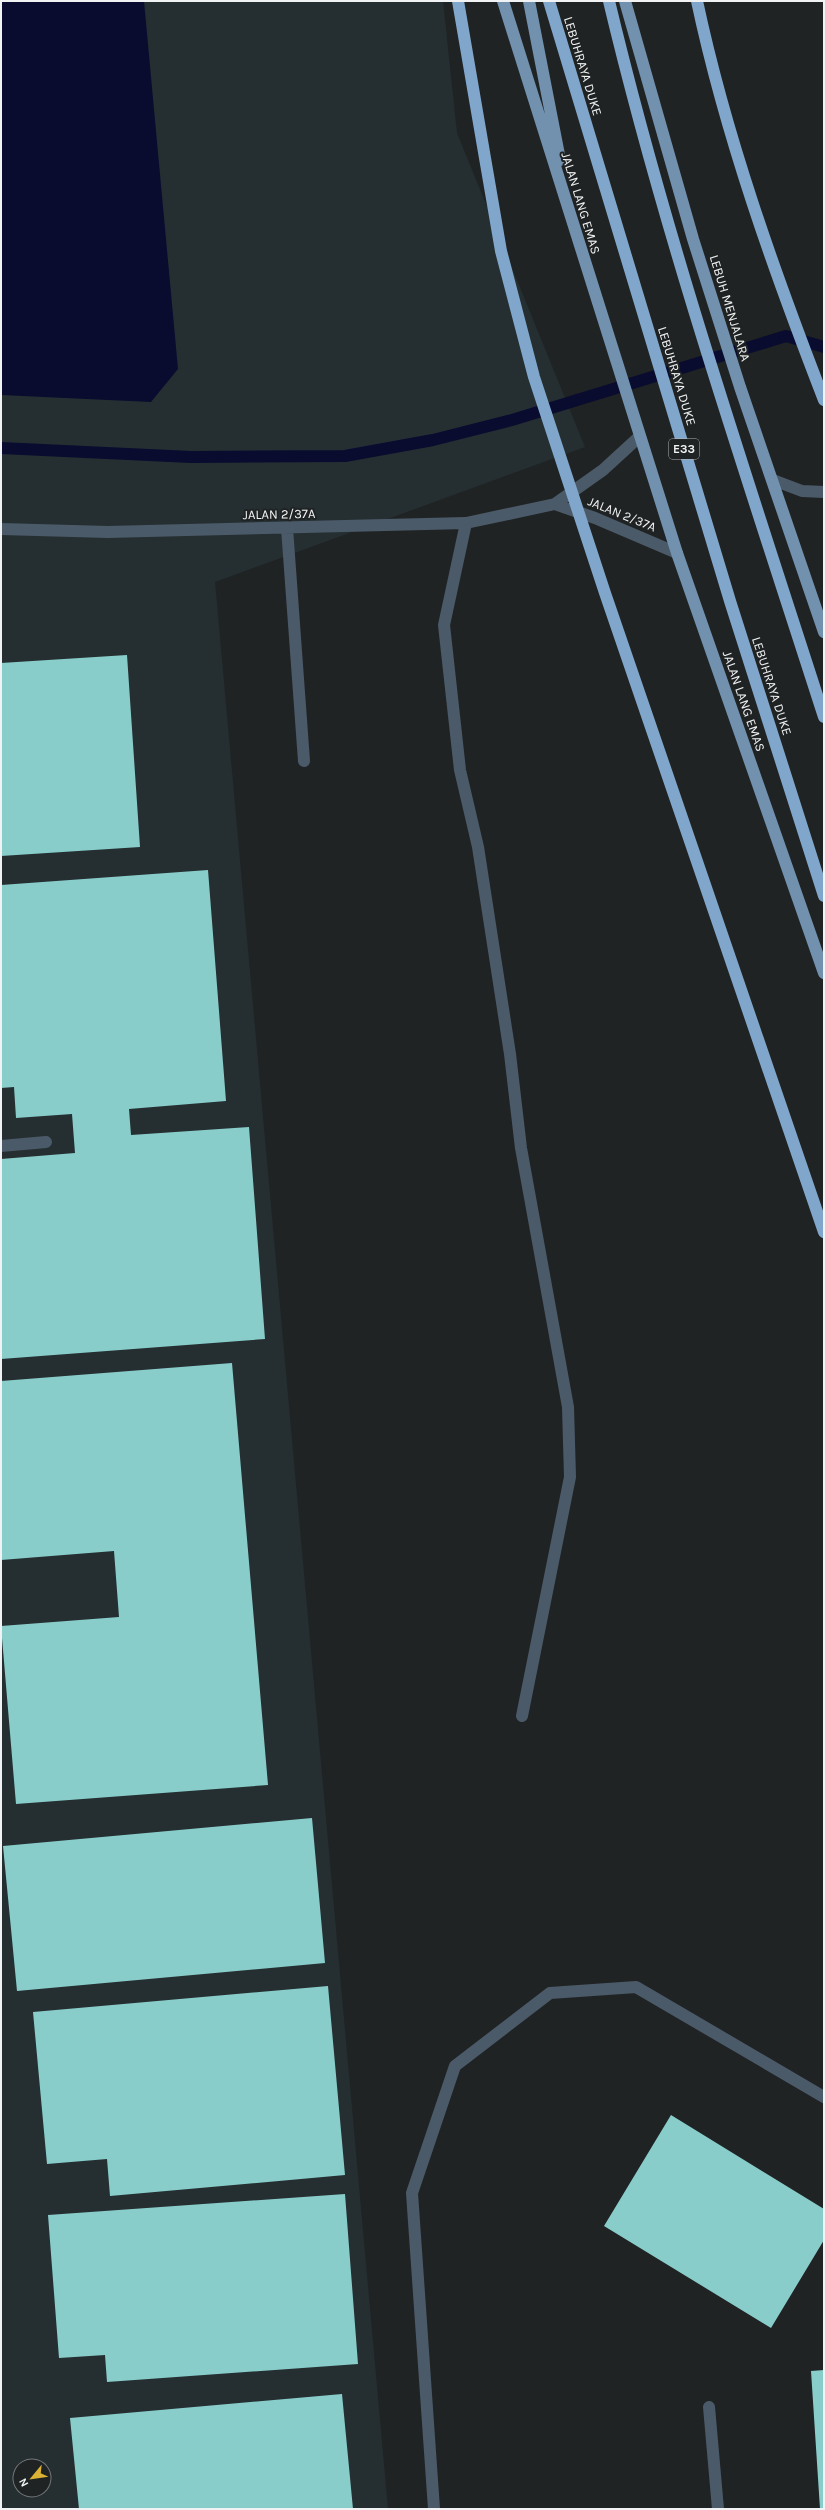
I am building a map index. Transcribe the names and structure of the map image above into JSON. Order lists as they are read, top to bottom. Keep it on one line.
{"streets":{"highway":["LEBUHRAYA DUKE","E33"],"main road":["JALAN LANG EMAS","LEBUH MENJALARA"],"street":["JALAN 2/37A"]},"crossings":[["JALAN LANG EMAS","JALAN 2/37A"]],"north":"bottom left"}
